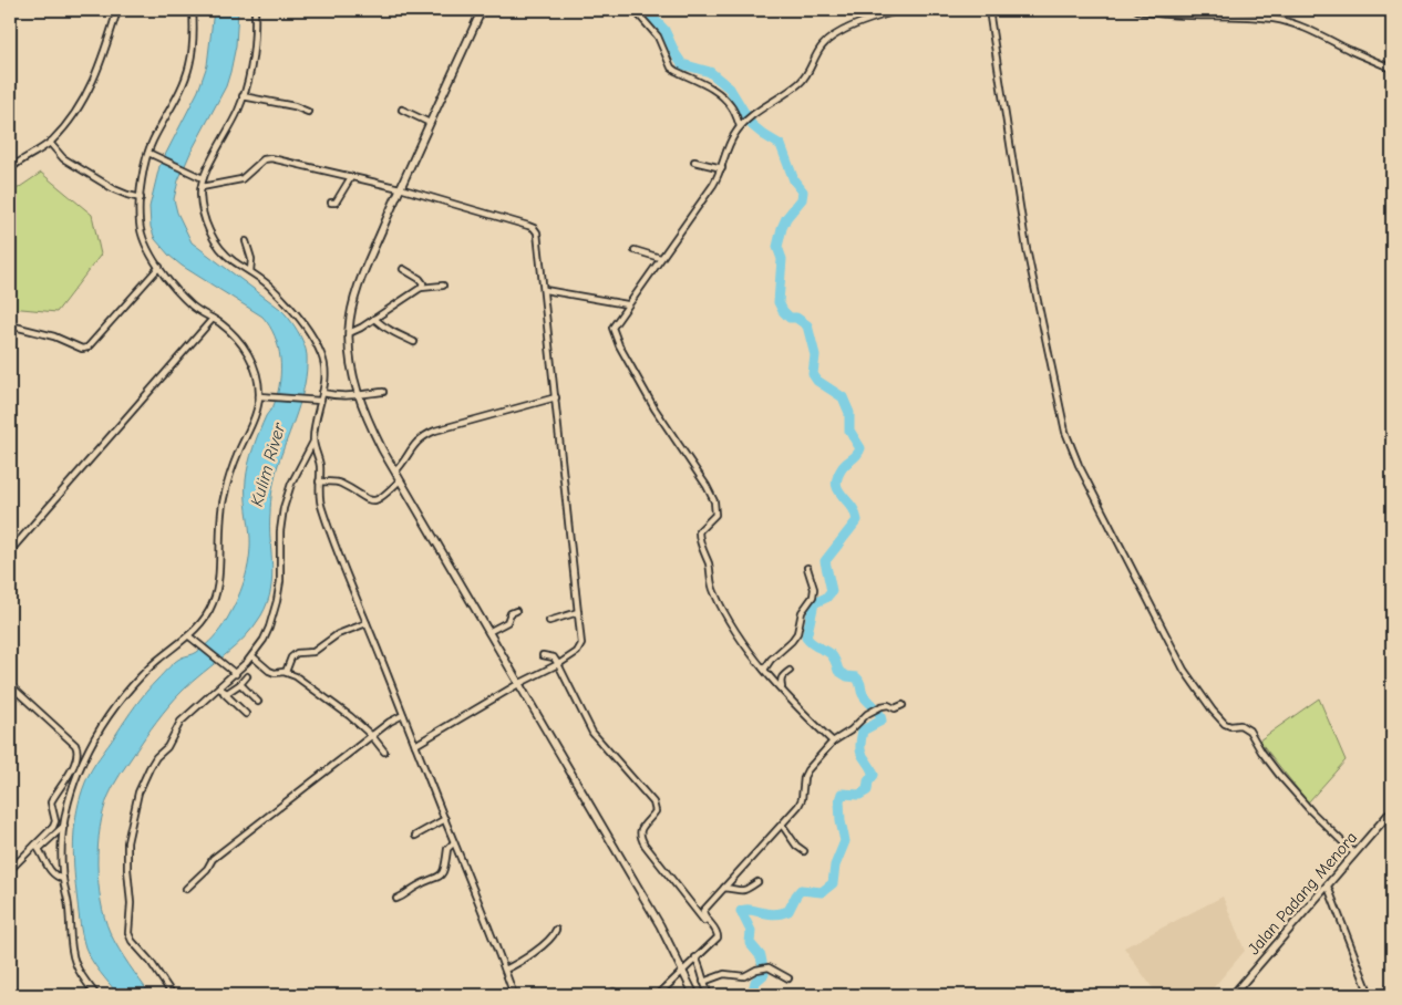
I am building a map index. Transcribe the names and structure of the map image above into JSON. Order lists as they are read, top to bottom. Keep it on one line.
{"streets":{"street":["Jalan Padang Menora"]},"water":["Kulim River"]}
